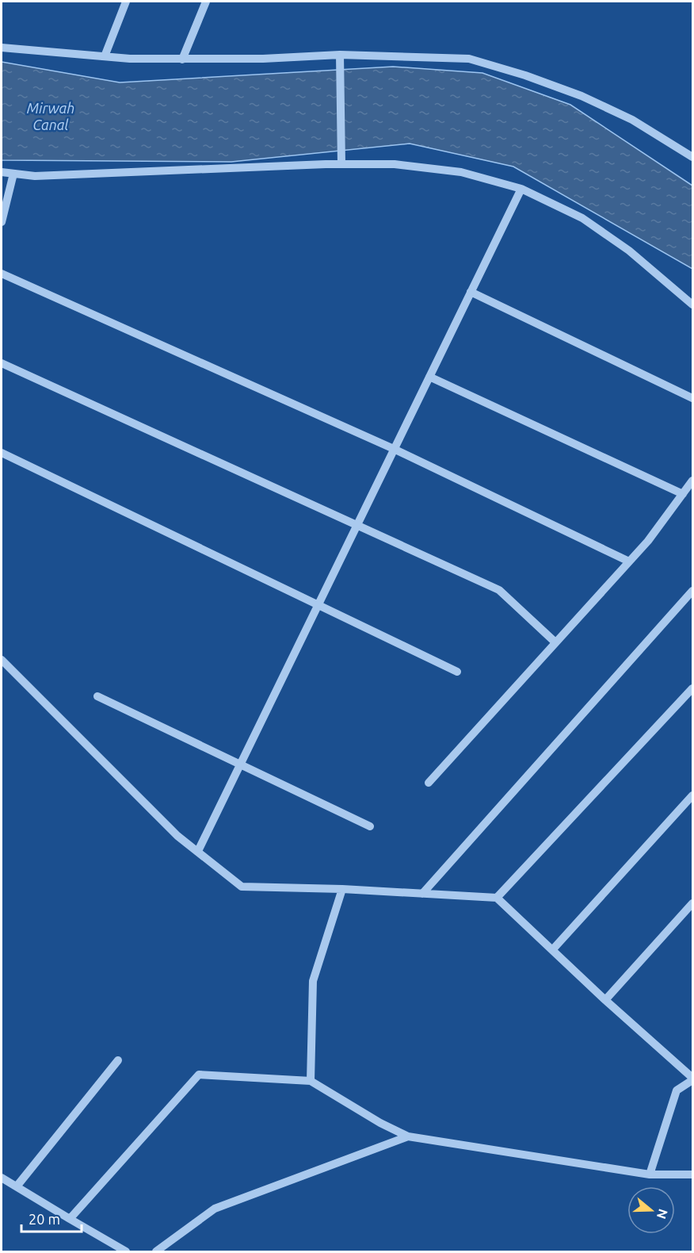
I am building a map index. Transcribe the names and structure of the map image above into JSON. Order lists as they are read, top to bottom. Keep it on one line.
{"water":["Mirwah Canal"],"scale_bar":"20 m","north":"right"}
